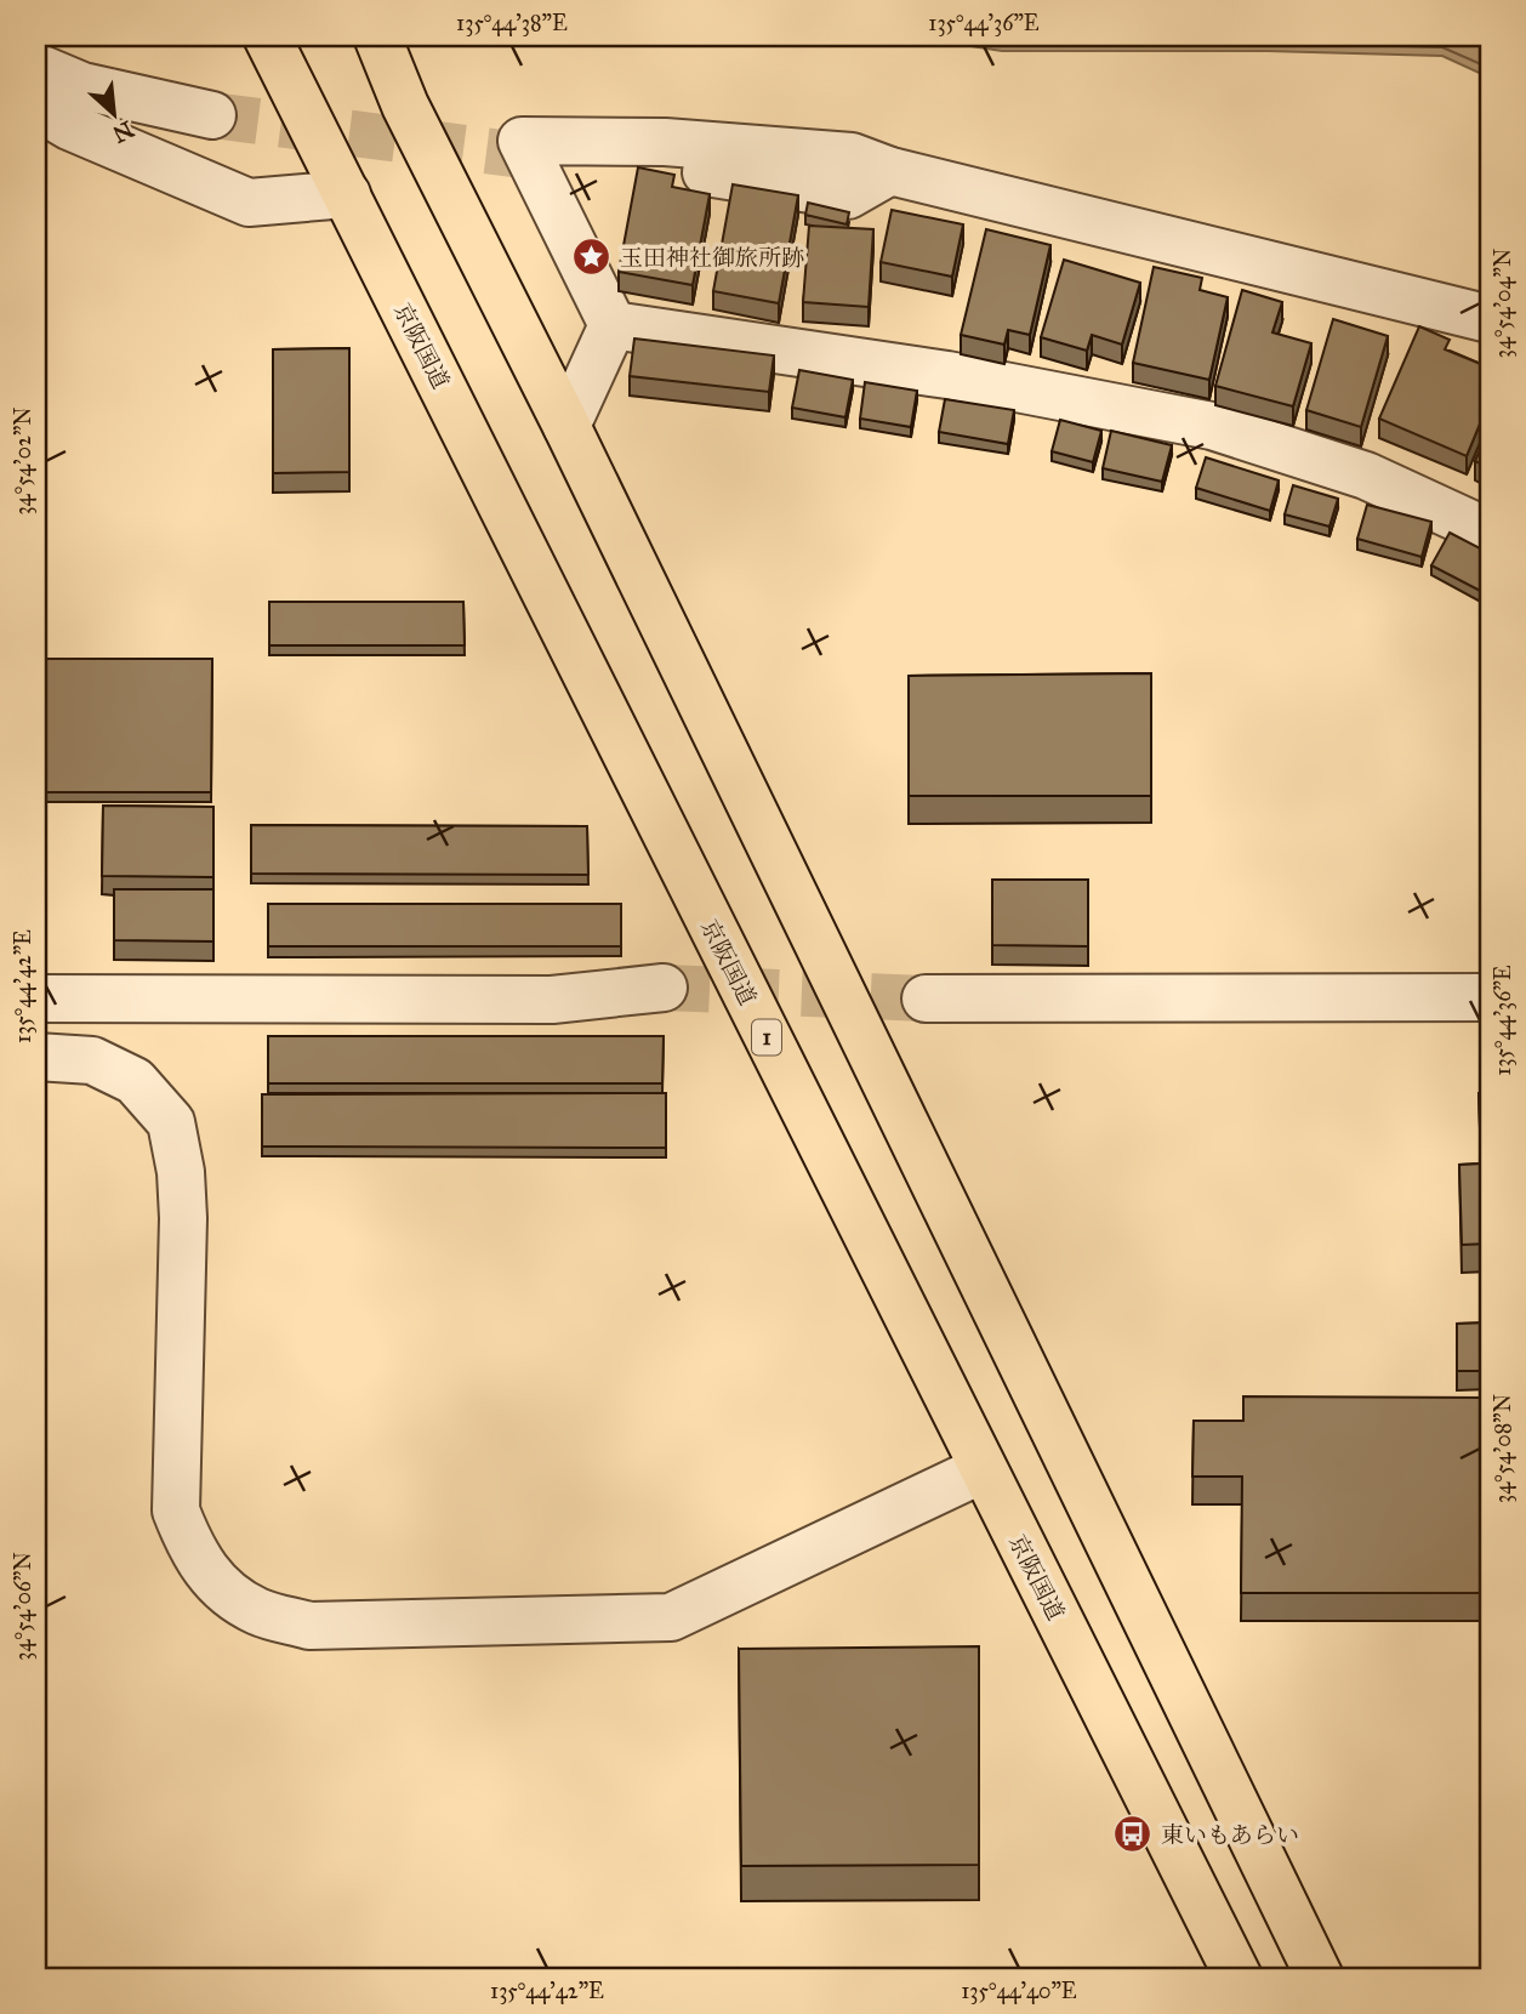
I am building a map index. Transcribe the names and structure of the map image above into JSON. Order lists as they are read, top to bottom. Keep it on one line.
{"streets":{"highway":["京阪国道","1"]},"places":{"place":["玉田神社御旅所跡"],"bus stop":["東いもあらい"]},"north":"bottom right","coordinates":["135°44'38\"E","135°44'36\"E","34°54'04\"N","34°54'02\"N","135°44'42\"E","34°54'08\"N","34°54'06\"N","135°44'40\"E"]}
